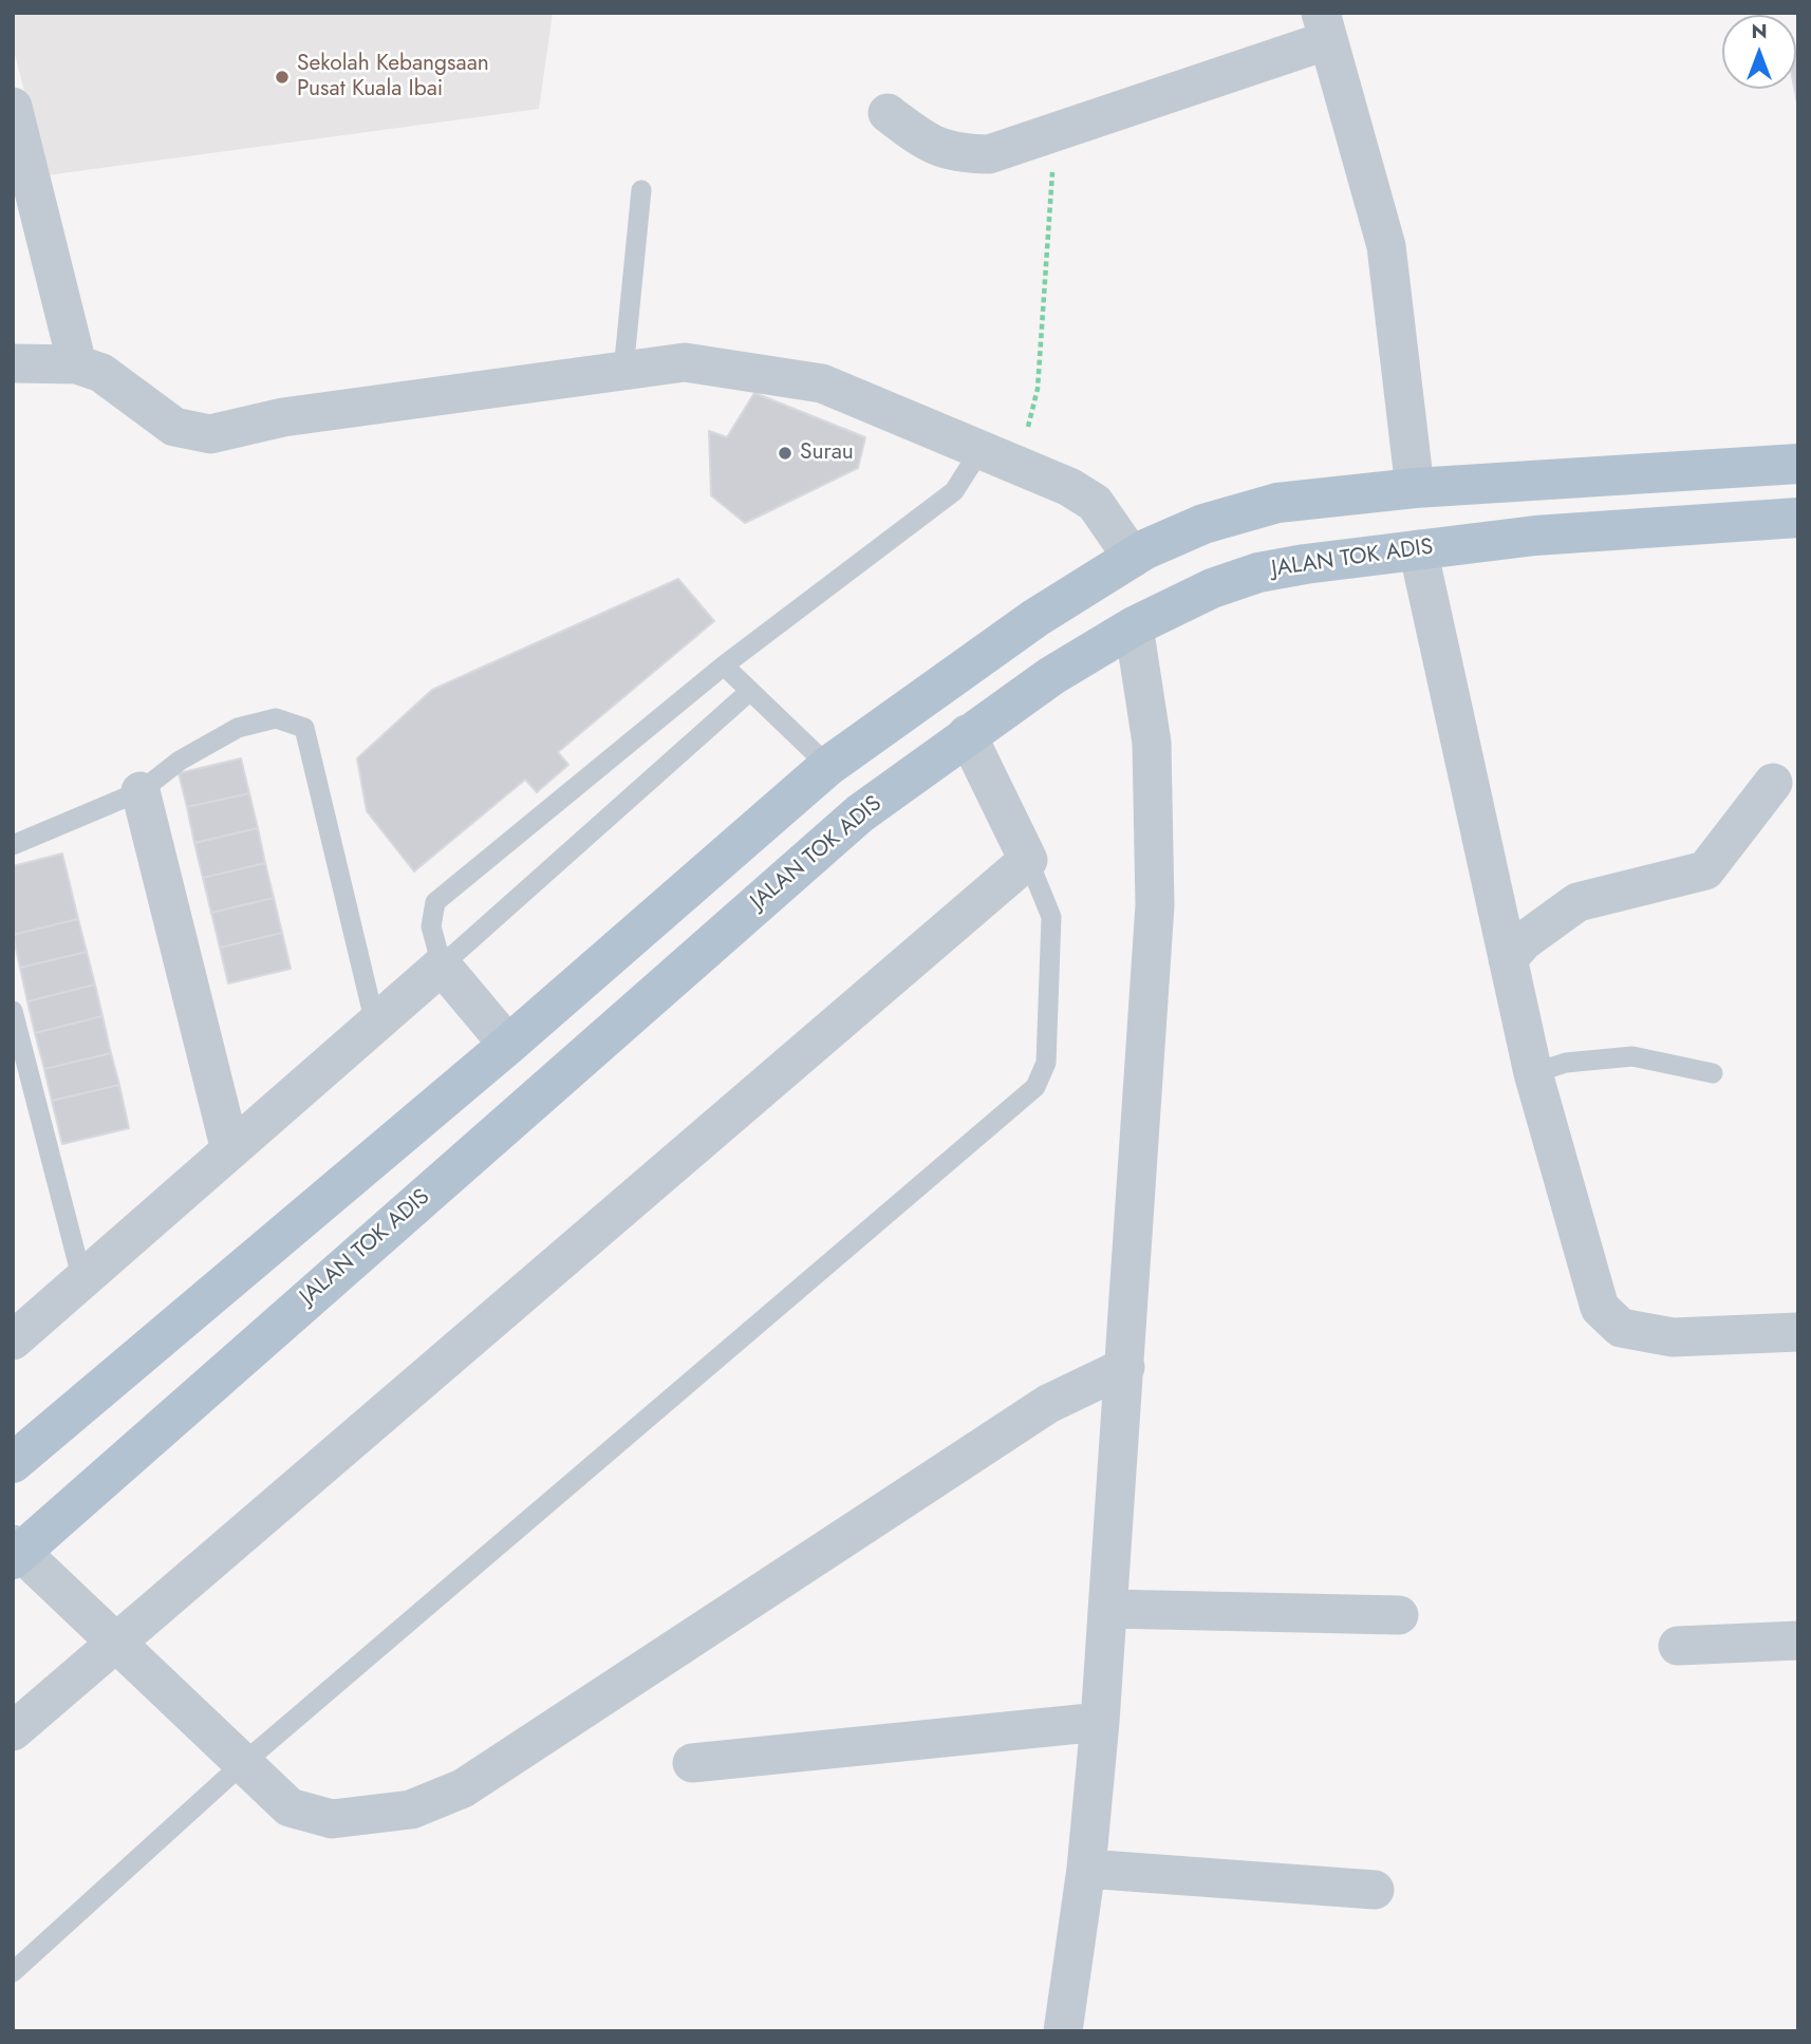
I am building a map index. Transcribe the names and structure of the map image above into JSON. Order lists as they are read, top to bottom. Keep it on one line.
{"streets":{"main road":["JALAN TOK ADIS"]},"places":["Sekolah Kebangsaan Pusat Kuala Ibai","Surau"],"north":"top"}
